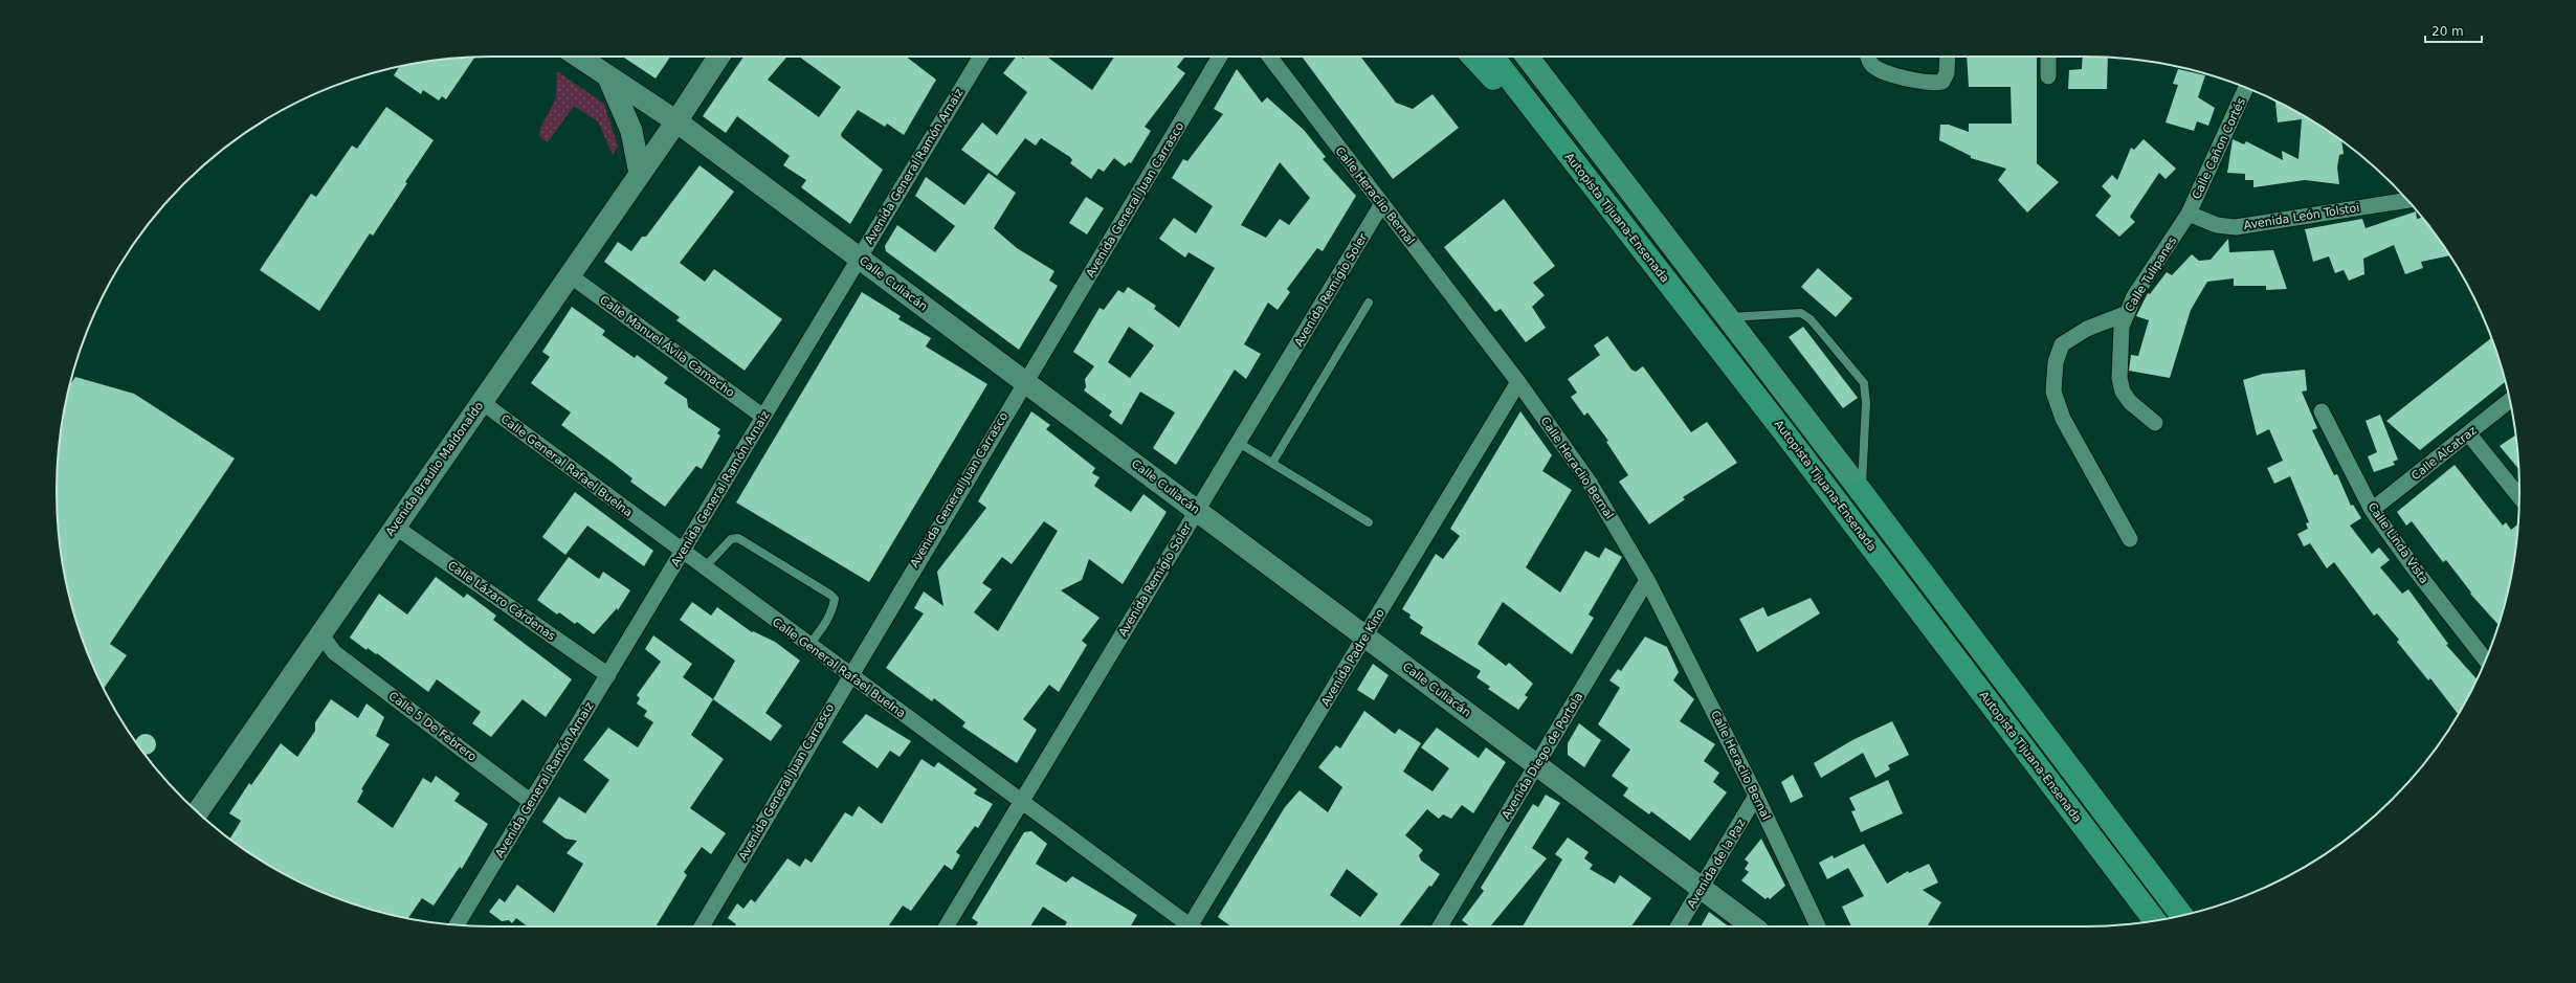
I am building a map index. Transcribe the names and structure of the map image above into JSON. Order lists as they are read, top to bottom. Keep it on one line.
{"streets":{"highway":["Autopista Tijuana-Ensenada"],"street":["Calle Cañon Cortés","Avenida General Ramón Arnaiz","Calle Heraclio Bernal","Avenida General Juan Carrasco","Avenida León Tolstoi","Calle Tulipanes","Calle Culiacán","Avenida Remigio Soler","Calle Manuel Ávila Camacho","Calle Alcatraz","Calle General Rafael Buelna","Avenida Braulio Maldonaldo","Calle Linda Vista","Calle Lázaro Cárdenas","Avenida Padre Kino","Calle 5 De Febrero","Avenida Diego de Portola","Avenida de la Paz"]},"crossings":[["Calle Cañon Cortés","Avenida León Tolstoi"],["Calle Cañon Cortés","Calle Tulipanes"],["Avenida General Ramón Arnaiz","Calle Culiacán"],["Avenida General Ramón Arnaiz","Calle Manuel Ávila Camacho"],["Avenida General Ramón Arnaiz","Calle General Rafael Buelna"],["Avenida General Ramón Arnaiz","Calle Lázaro Cárdenas"],["Avenida General Ramón Arnaiz","Calle 5 De Febrero"],["Calle Heraclio Bernal","Avenida Remigio Soler"],["Calle Heraclio Bernal","Avenida Padre Kino"],["Calle Heraclio Bernal","Avenida Diego de Portola"],["Calle Heraclio Bernal","Avenida de la Paz"],["Avenida General Juan Carrasco","Calle Culiacán"],["Avenida General Juan Carrasco","Calle General Rafael Buelna"],["Avenida León Tolstoi","Calle Tulipanes"],["Calle Culiacán","Avenida Remigio Soler"],["Calle Culiacán","Avenida Braulio Maldonaldo"],["Calle Culiacán","Avenida Padre Kino"],["Calle Culiacán","Avenida Diego de Portola"],["Calle Culiacán","Avenida de la Paz"],["Avenida Remigio Soler","Calle General Rafael Buelna"],["Calle Manuel Ávila Camacho","Avenida Braulio Maldonaldo"],["Calle Alcatraz","Calle Linda Vista"],["Calle General Rafael Buelna","Avenida Braulio Maldonaldo"],["Avenida Braulio Maldonaldo","Calle Lázaro Cárdenas"],["Avenida Braulio Maldonaldo","Calle 5 De Febrero"]],"scale_bar":"20 m"}
